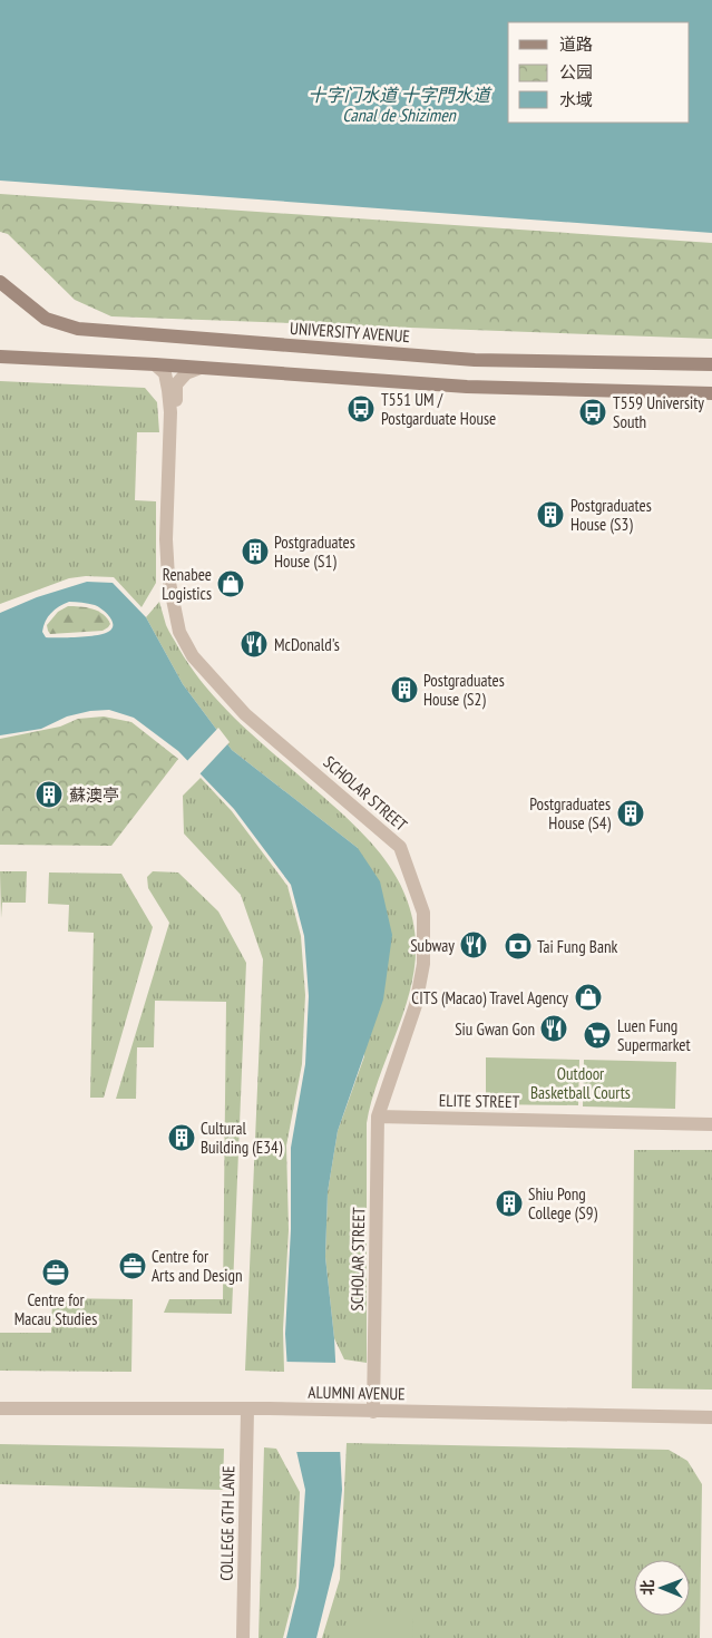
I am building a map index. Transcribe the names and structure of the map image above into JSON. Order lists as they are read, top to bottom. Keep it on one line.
{"streets":{"main road":["UNIVERSITY AVENUE"],"street":["SCHOLAR STREET","ELITE STREET","ALUMNI AVENUE","COLLEGE 6TH LANE"]},"crossings":[["SCHOLAR STREET","ELITE STREET"],["SCHOLAR STREET","ALUMNI AVENUE"],["ALUMNI AVENUE","COLLEGE 6TH LANE"]],"water":["十字门水道 十字門水道 Canal de Shizimen"],"parks":["Outdoor Basketball Courts"],"places":{"bus stop":["T551 UM / Postgarduate House","T559 University South"],"building":["Postgraduates House (S3)","Postgraduates House (S1)","Postgraduates House (S2)","蘇澳亭","Postgraduates House (S4)","Cultural Building (E34)","Shiu Pong College (S9)"],"shop":["Renabee Logistics","CITS (Macao) Travel Agency"],"restaurant":["McDonald's","Subway","Siu Gwan Gon"],"bank":["Tai Fung Bank"],"supermarket":["Luen Fung Supermarket"],"office":["Centre for Arts and Design","Centre for Macau Studies"]},"legend":["道路","公园","水域"],"north":"left"}
